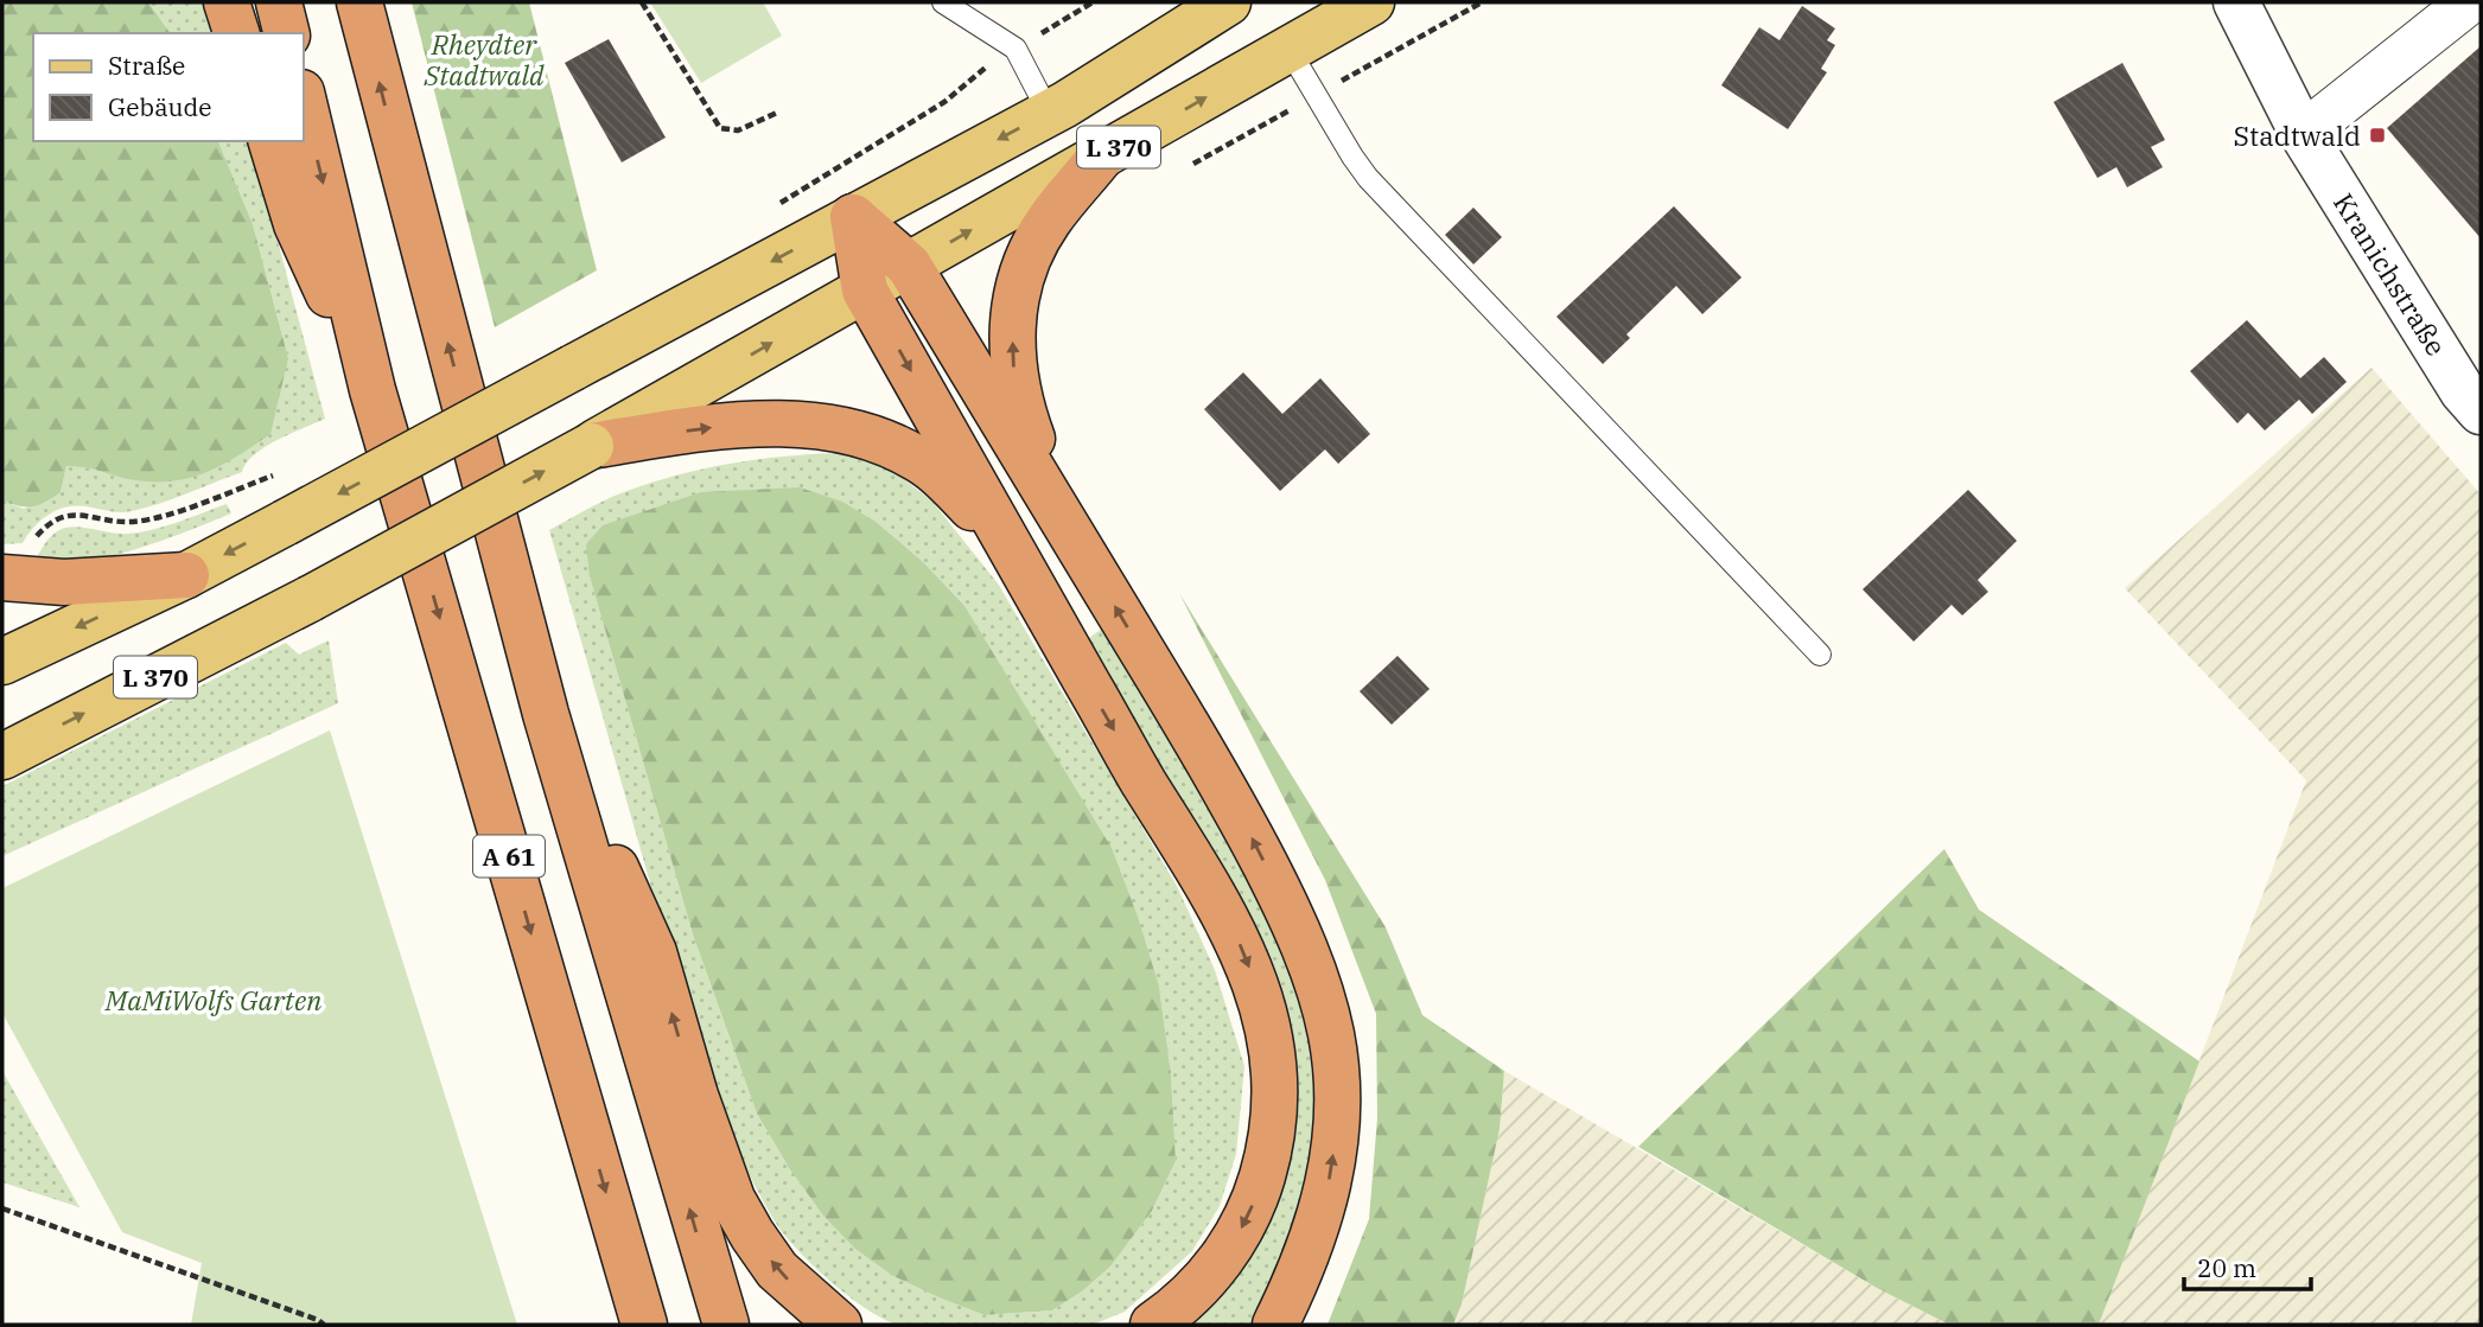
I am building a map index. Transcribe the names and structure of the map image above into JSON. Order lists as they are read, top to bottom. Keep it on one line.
{"streets":{"highway":["A 61"],"main road":["L 370"],"street":["Kranichstraße"]},"parks":["Rheydter Stadtwald","MaMiWolfs Garten"],"places":{"transit":["Stadtwald"]},"legend":["Straße","Gebäude"],"scale_bar":"20 m"}
